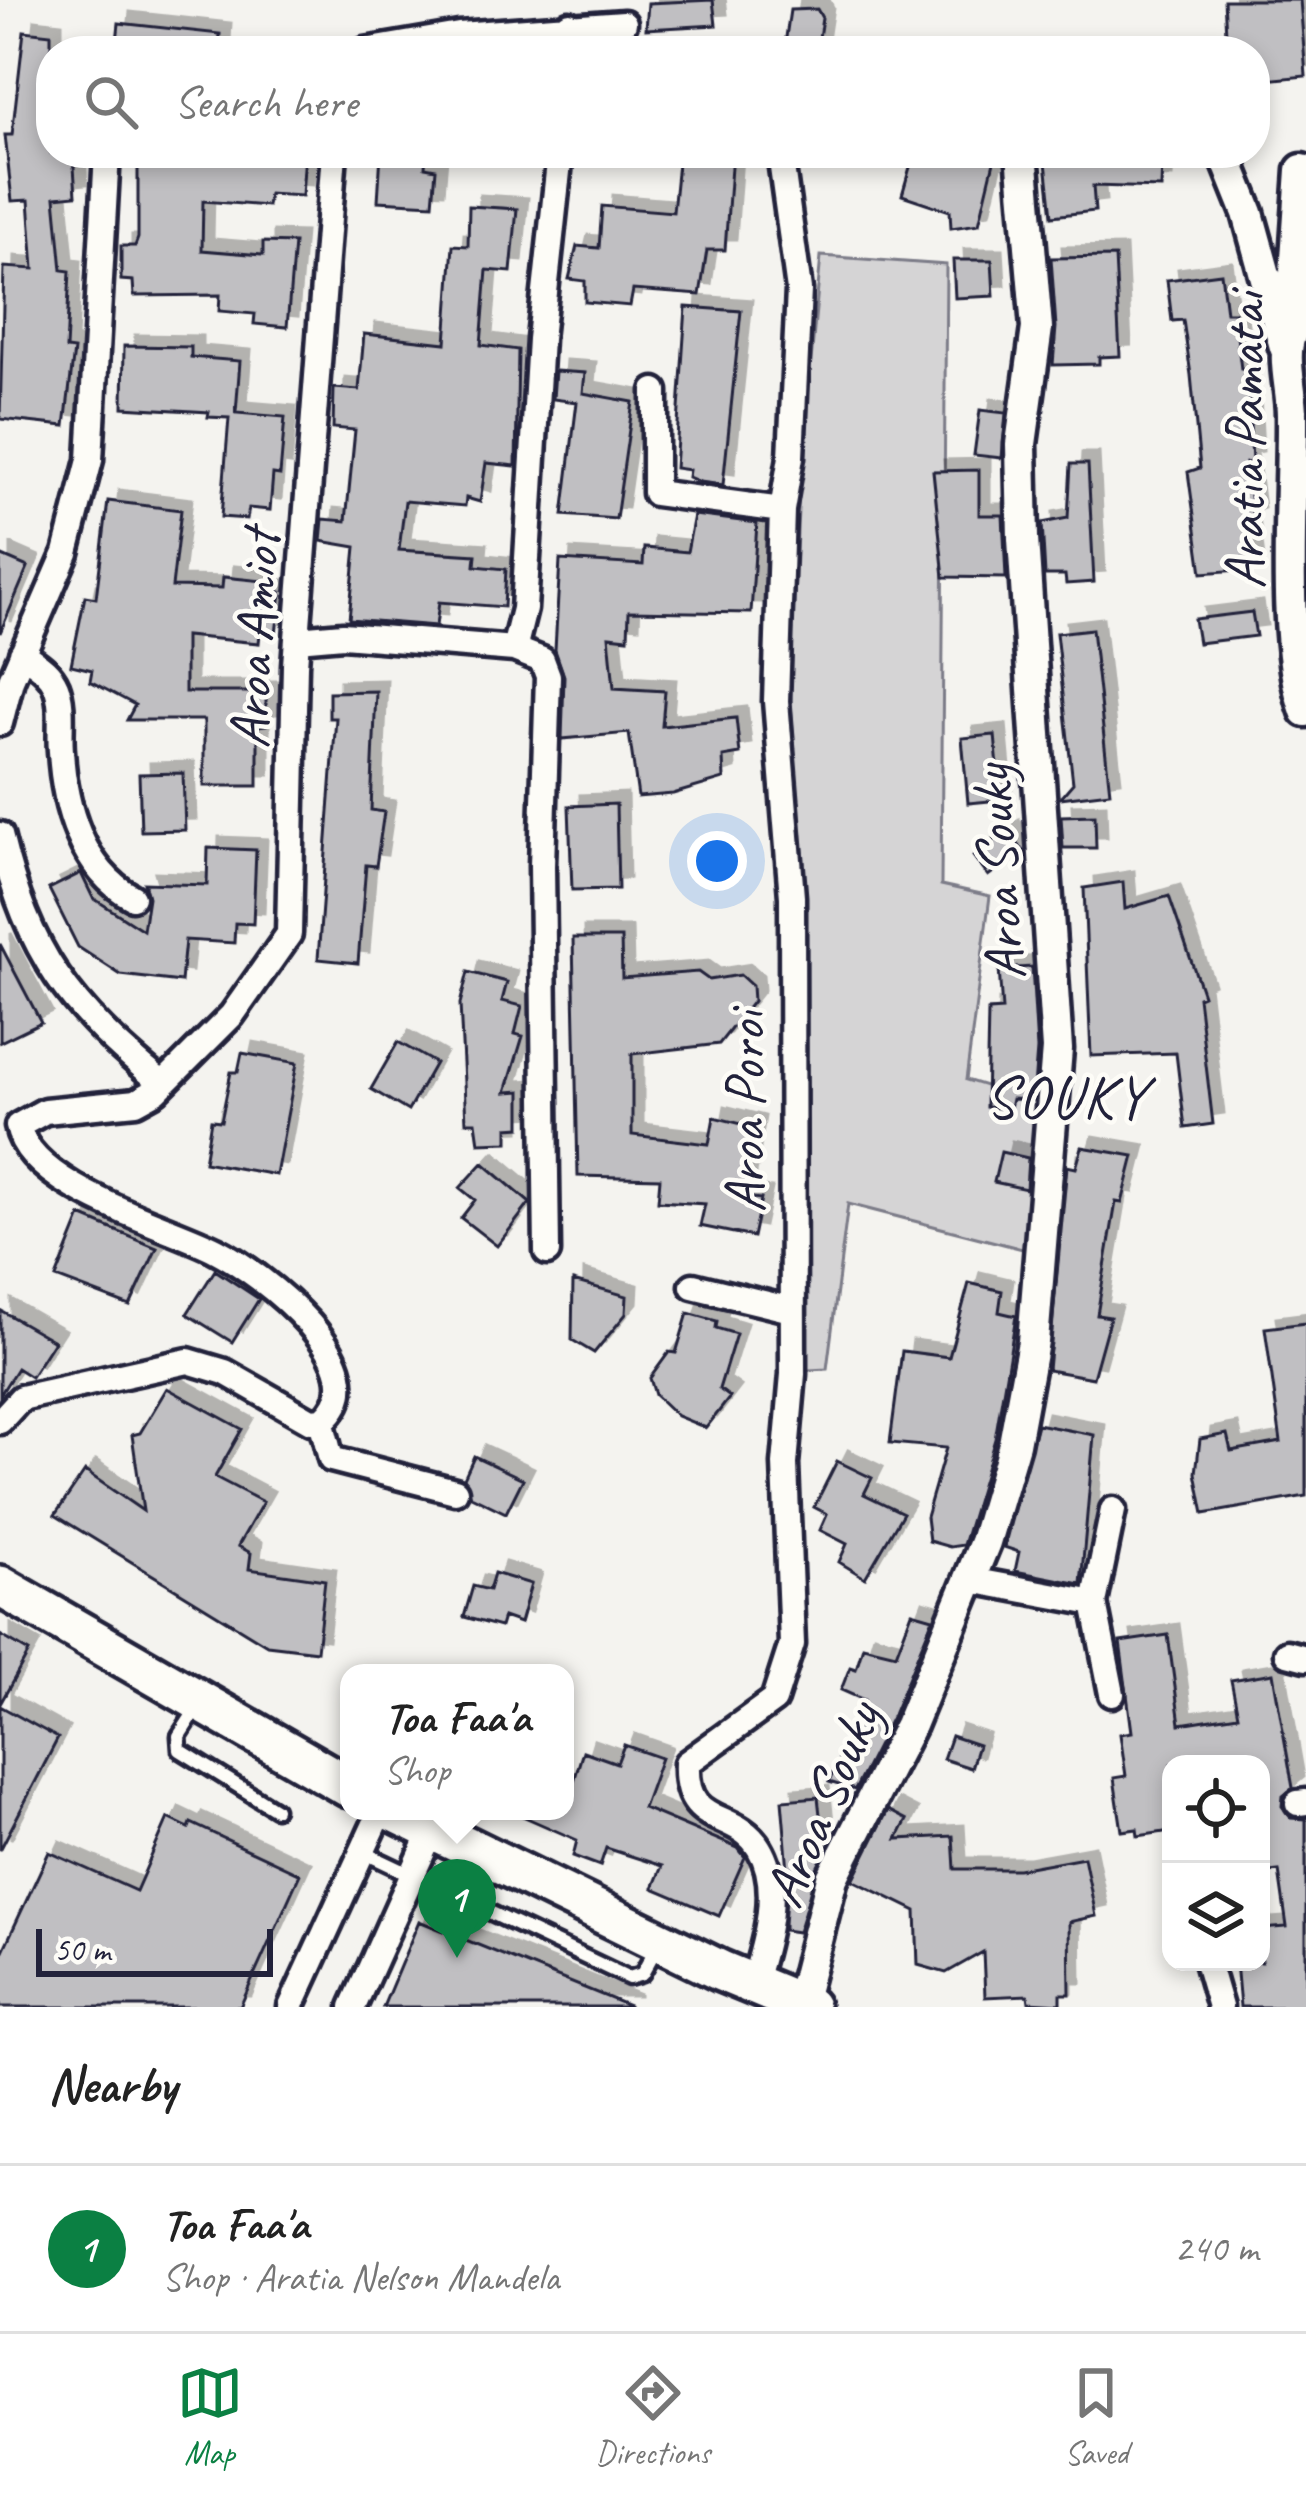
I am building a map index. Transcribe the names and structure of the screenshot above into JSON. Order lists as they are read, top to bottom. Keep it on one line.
{"streets":{"street":["Aratia Pamatai","Aroa Amiot","Aroa Souky","Aroa Poroi"]},"districts":["SOUKY"],"scale_bar":"50 m","page":{"search":"Search here","popup":["Toa Faa'a","Shop"],"pins":"1","scale":"50 m","heading":"Nearby","list":[{"mark":"1","name":"Toa Faa'a","note":"Shop · Aratia Nelson Mandela","value":"240 m"}],"nav":["Map","Directions","Saved"]}}
